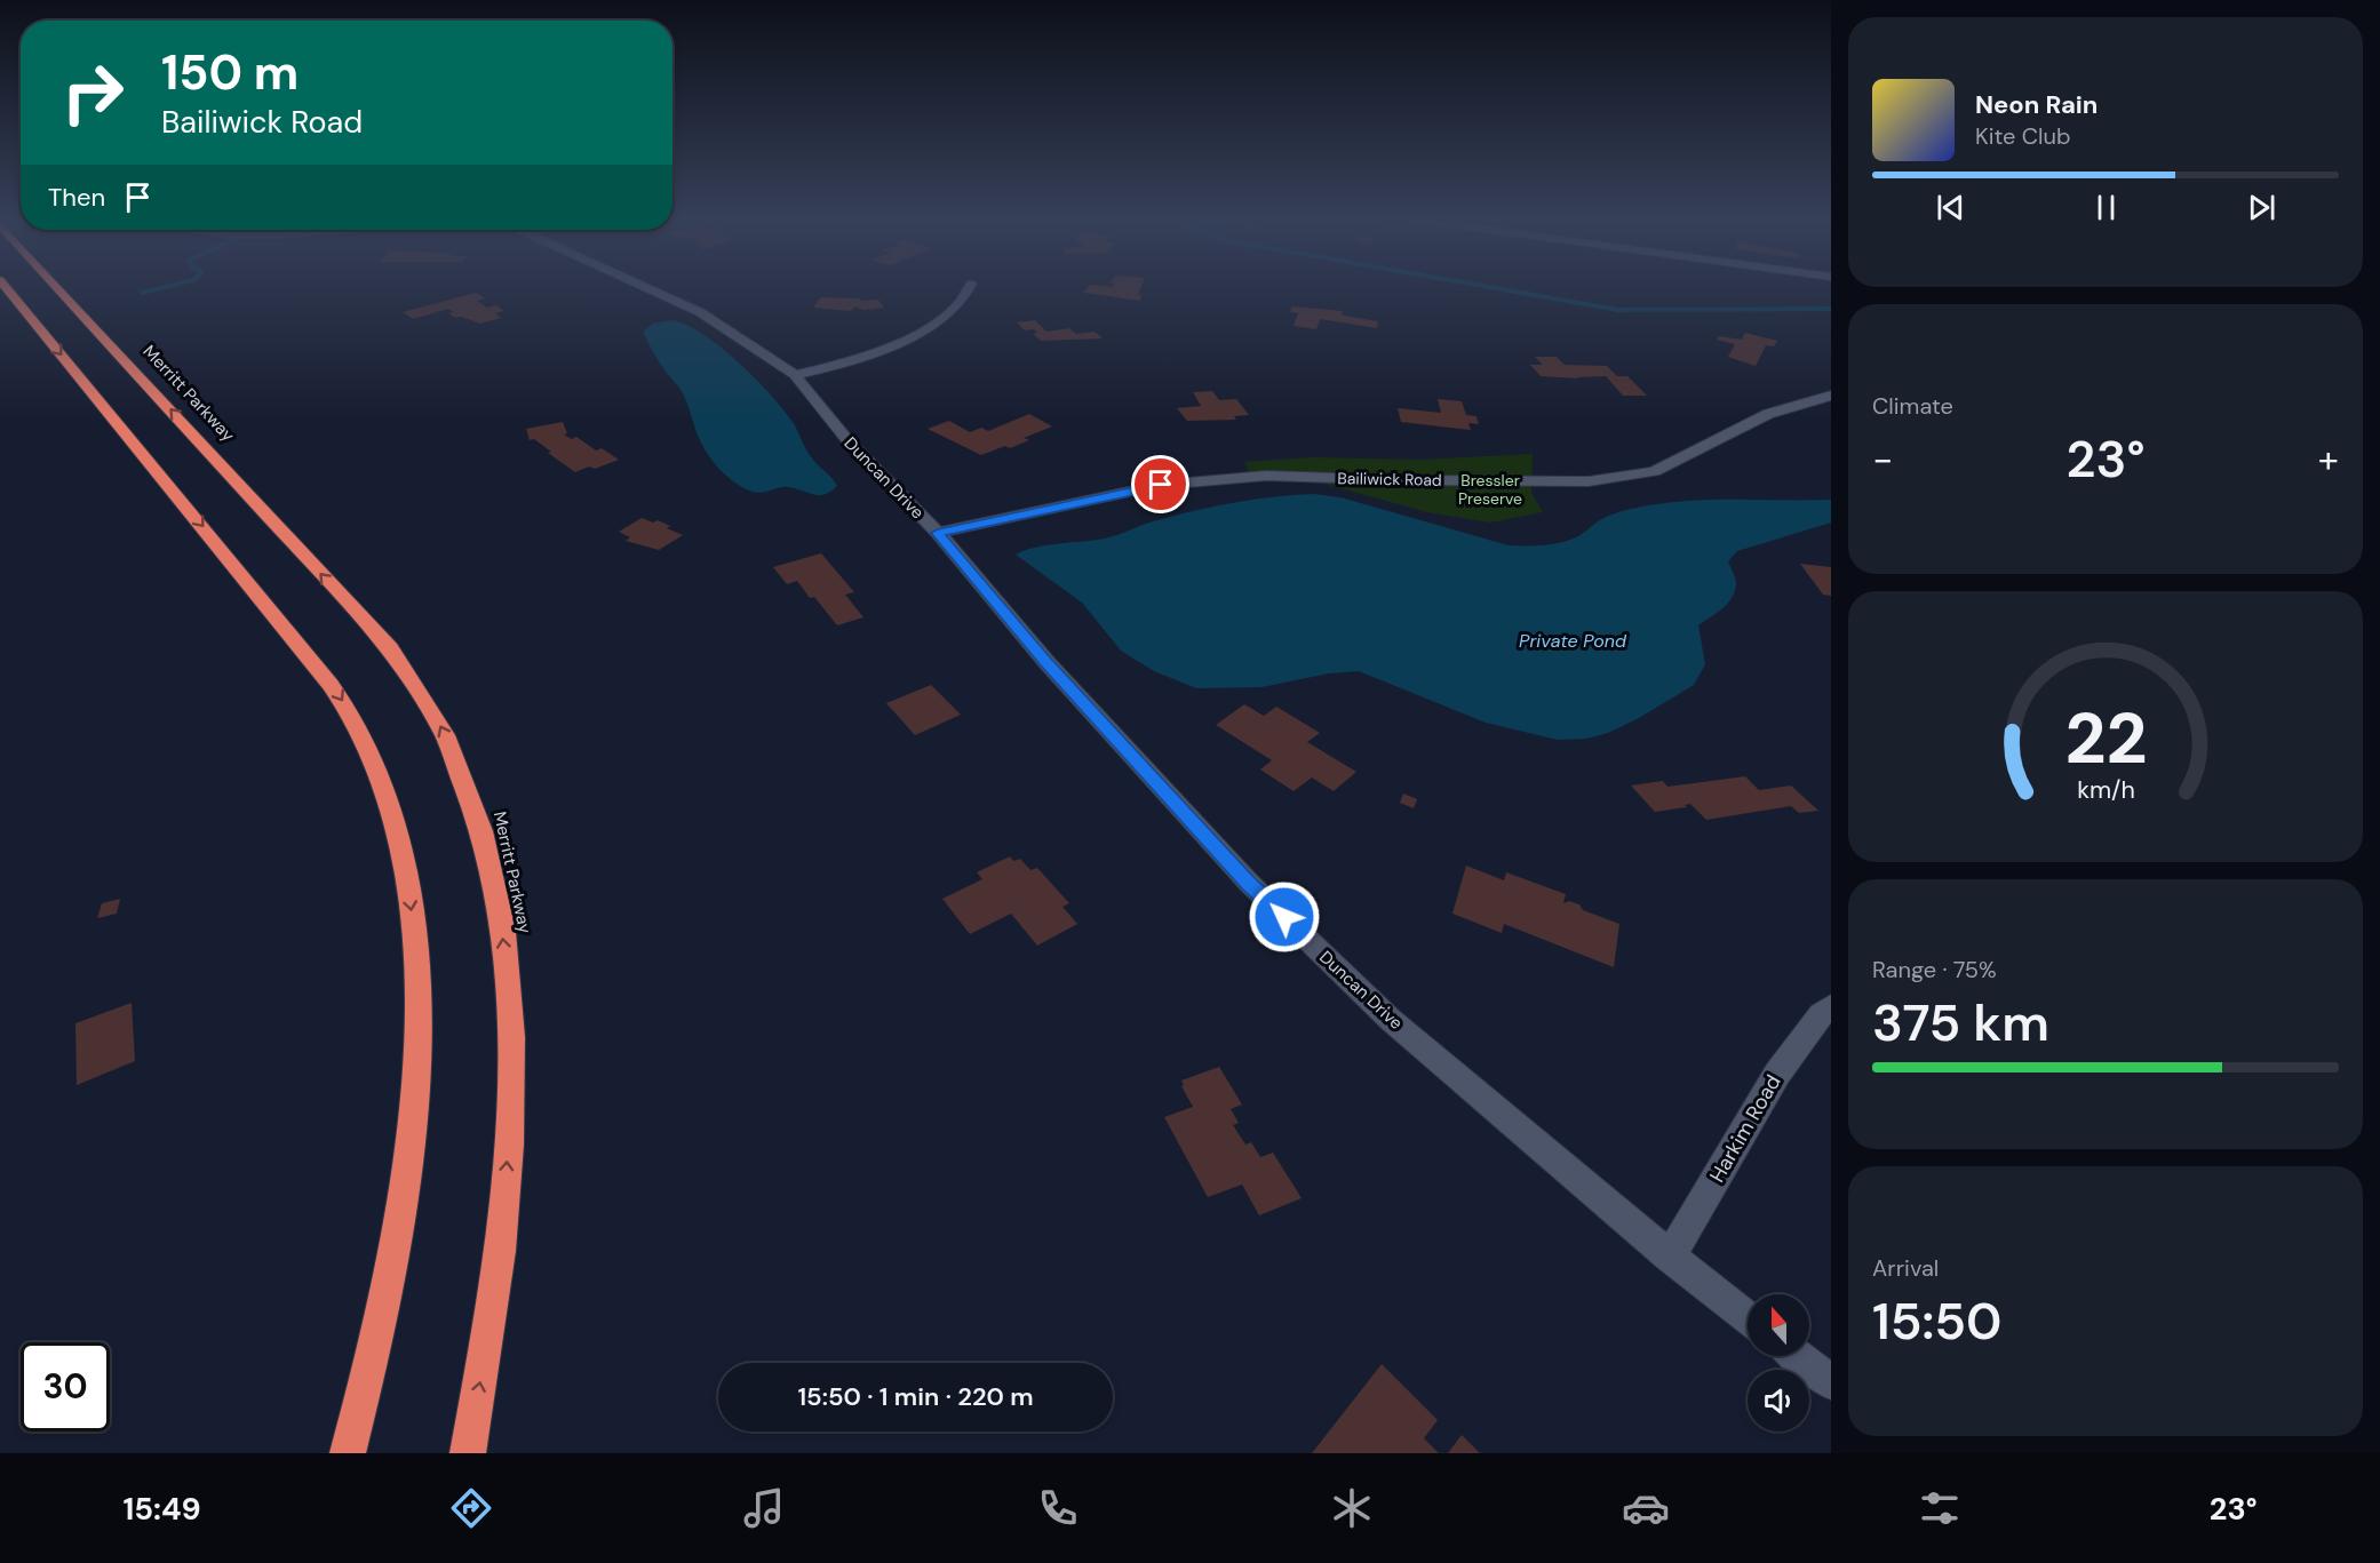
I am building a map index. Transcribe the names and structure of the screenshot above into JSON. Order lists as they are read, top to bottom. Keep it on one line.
{"streets":{"highway":["Merritt Parkway"],"street":["Duncan Drive","Bailiwick Road","Harkim Road"]},"crossings":[["Duncan Drive","Bailiwick Road"],["Duncan Drive","Harkim Road"]],"water":["Private Pond"],"parks":["Bressler Preserve"],"north":"top","page":{"turn":["150 m","Bailiwick Road"],"song":["Neon Rain","Kite Club"],"then":"Then","tile":["Climate",["Range · 75%","375 km"],["Arrival","15:50"]],"heat":["−","23°","+"],"limit":"30","trip":"15:50 · 1 min · 220 m","tabs":["15:49","23°"],"gauge":["22","km/h"]}}
